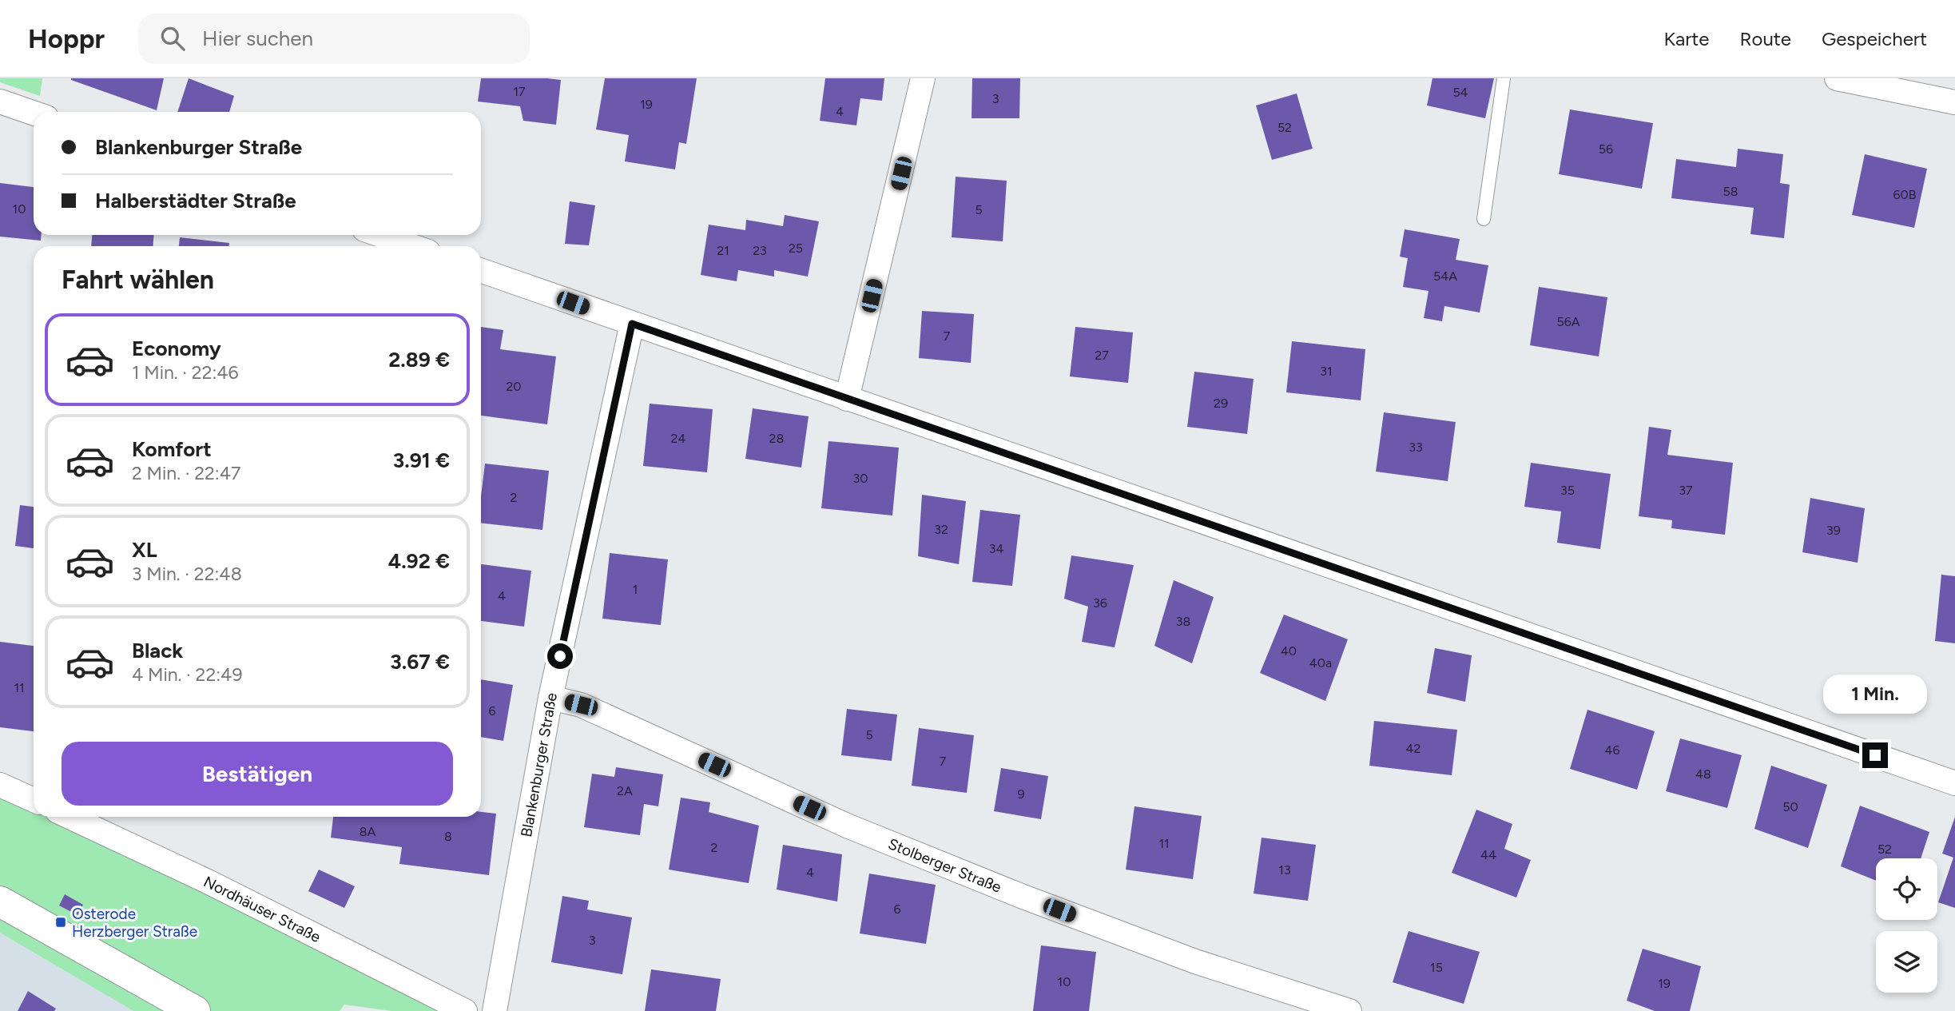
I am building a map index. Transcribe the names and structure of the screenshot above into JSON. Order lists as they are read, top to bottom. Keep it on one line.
{"streets":{"street":["Blankenburger Straße","Stolberger Straße","Nordhäuser Straße"]},"crossings":[["Blankenburger Straße","Stolberger Straße"]],"places":{"transit":["Osterode Herzberger Straße"]},"house_numbers":["17","54","3","19","4","52","56","58","60B","10","5","25","21","23","54A","56A","7","27","31","20","29","24","28","33","30","35","37","2","32","39","34","1","4","36","38","40","40a","11","6","5","42","46","7","48","2A","9","50","8A","8","11","2","52","44","13","4","6","3","15","10","19"],"page":{"header":"Hoppr","search":"Hier suchen","nav":["Karte","Route","Gespeichert"],"banner":["Blankenburger Straße","Halberstädter Straße"],"heading":"Fahrt wählen","list":[{"name":"Economy","note":"1 Min. · 22:46","value":"2.89 €"},{"name":"Komfort","note":"2 Min. · 22:47","value":"3.91 €"},{"name":"XL","note":"3 Min. · 22:48","value":"4.92 €"},{"name":"Black","note":"4 Min. · 22:49","value":"3.67 €"}],"bubble":"1 Min.","buttons":"Bestätigen"}}
